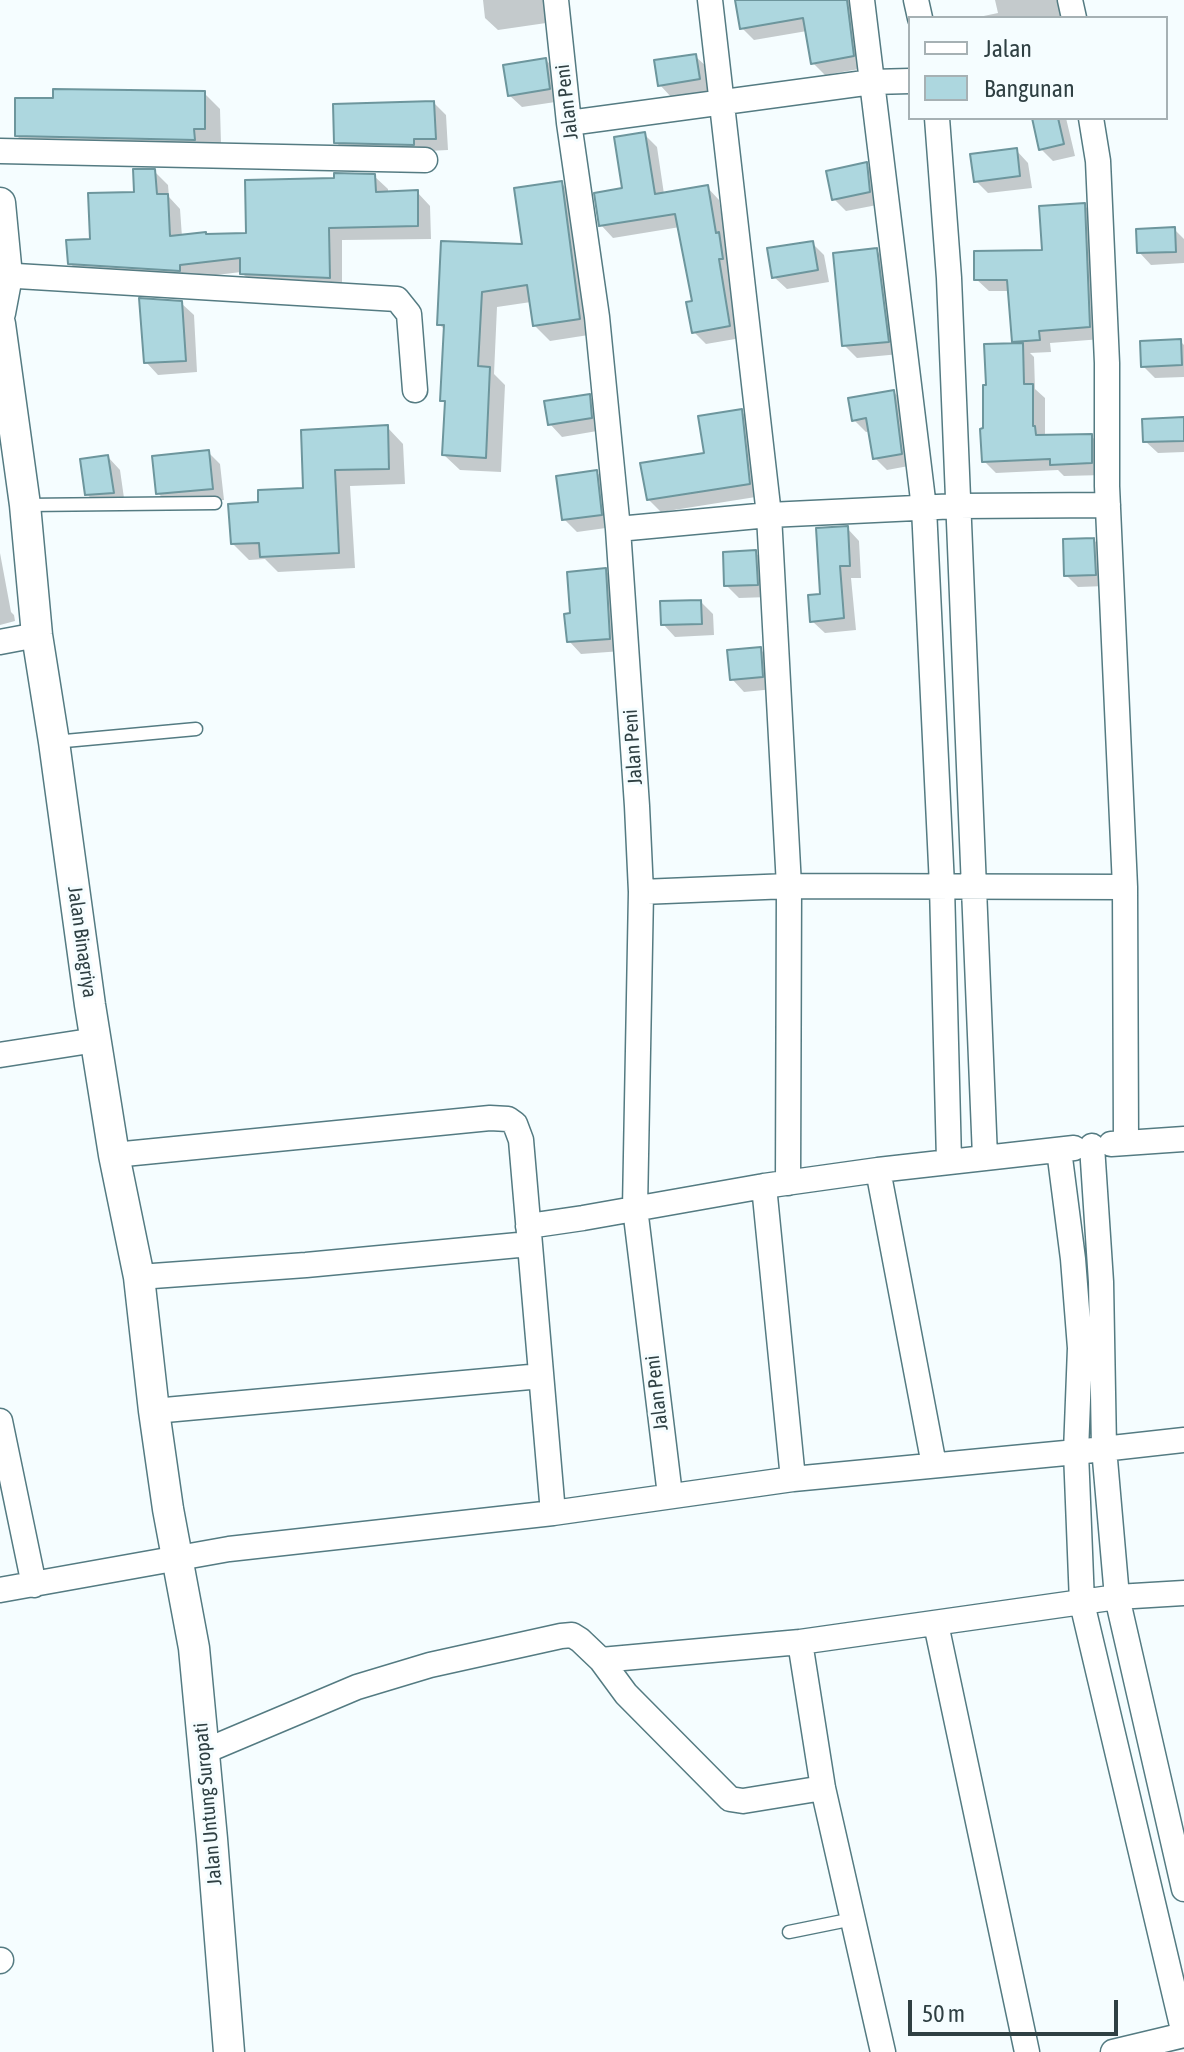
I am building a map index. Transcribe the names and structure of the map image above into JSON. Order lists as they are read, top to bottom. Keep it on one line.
{"streets":{"street":["Jalan Peni","Jalan Binagriya","Jalan Untung Suropati"]},"crossings":[["Jalan Binagriya","Jalan Untung Suropati"]],"legend":["Jalan","Bangunan"],"scale_bar":"50 m"}
